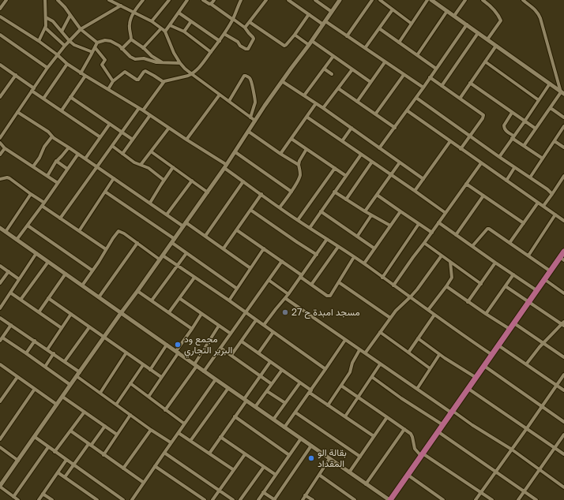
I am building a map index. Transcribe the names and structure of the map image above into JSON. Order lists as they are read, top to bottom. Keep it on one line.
{"places":["مسجد امبدة ح 27","مجمع ود البرير التجاري","بقالة الو المقداد"]}
